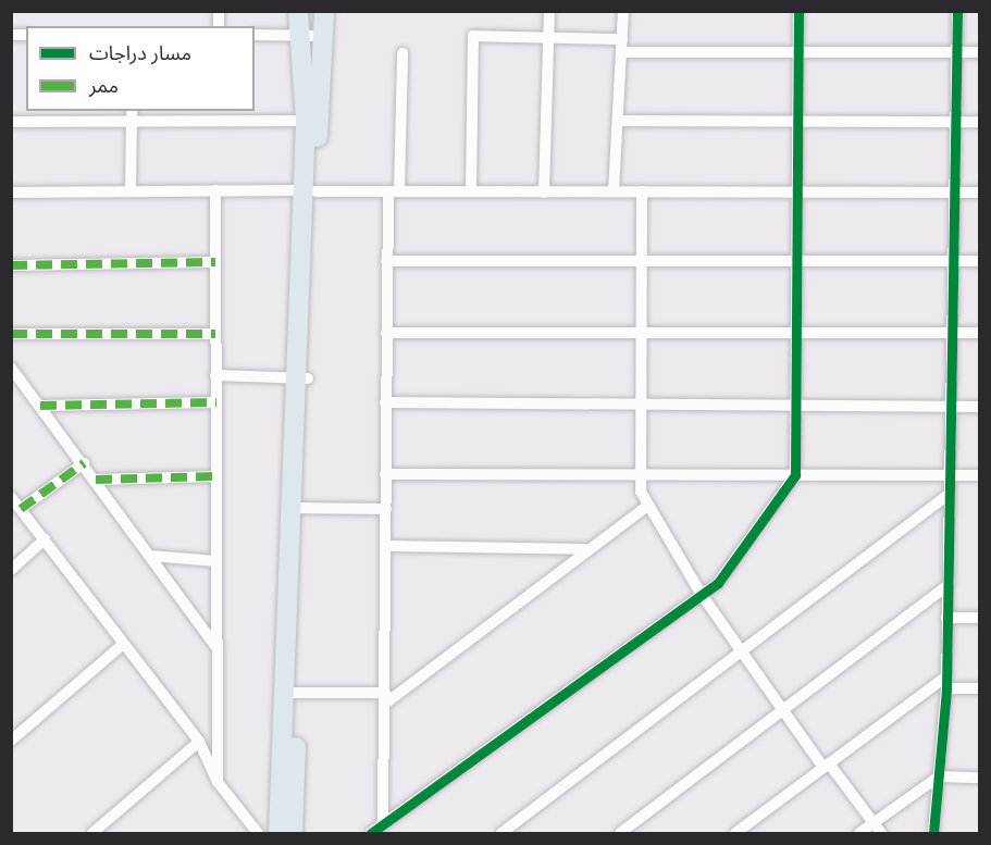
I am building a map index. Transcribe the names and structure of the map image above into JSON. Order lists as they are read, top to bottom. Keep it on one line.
{"legend":["مسار دراجات","ممر"]}
